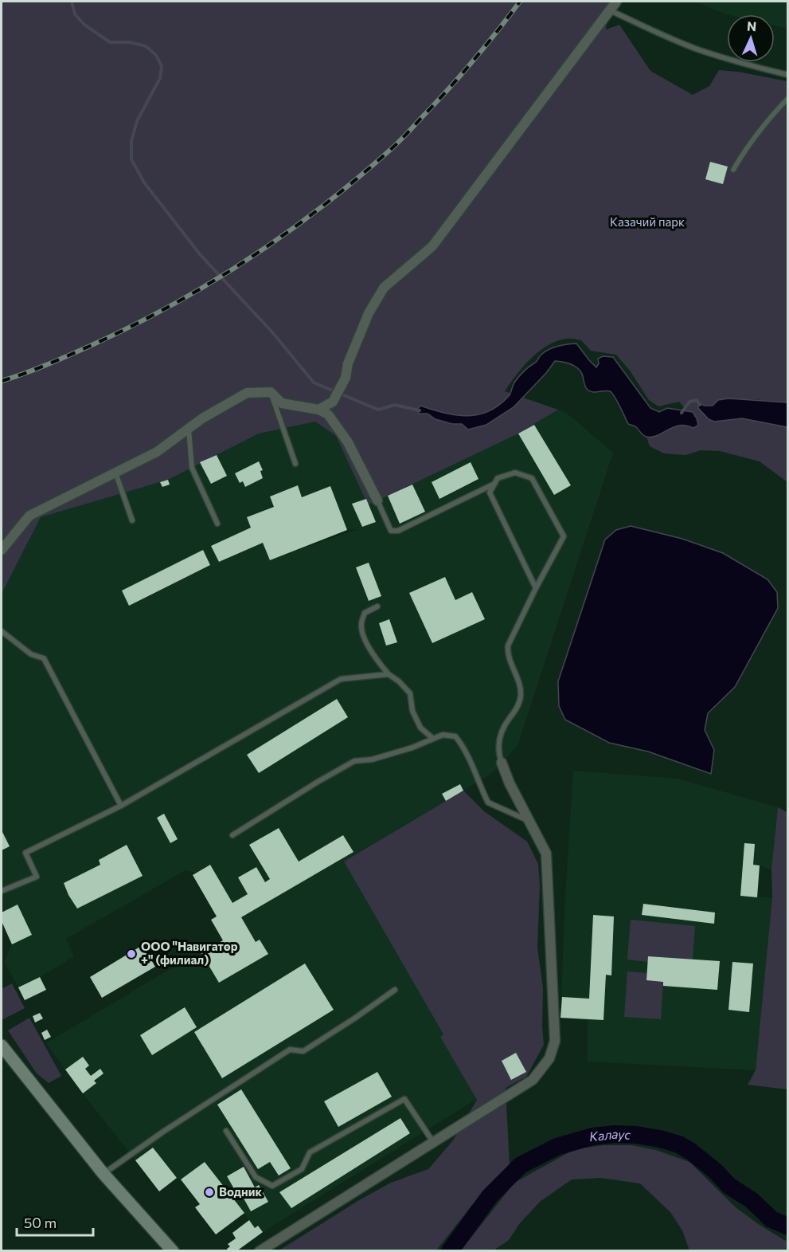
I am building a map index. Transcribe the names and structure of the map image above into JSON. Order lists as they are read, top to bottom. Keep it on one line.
{"water":["Калаус"],"parks":["Казачий парк"],"places":["ООО \"Навигатор +\" (филиал)","Водник"],"scale_bar":"50 m","north":"top"}
